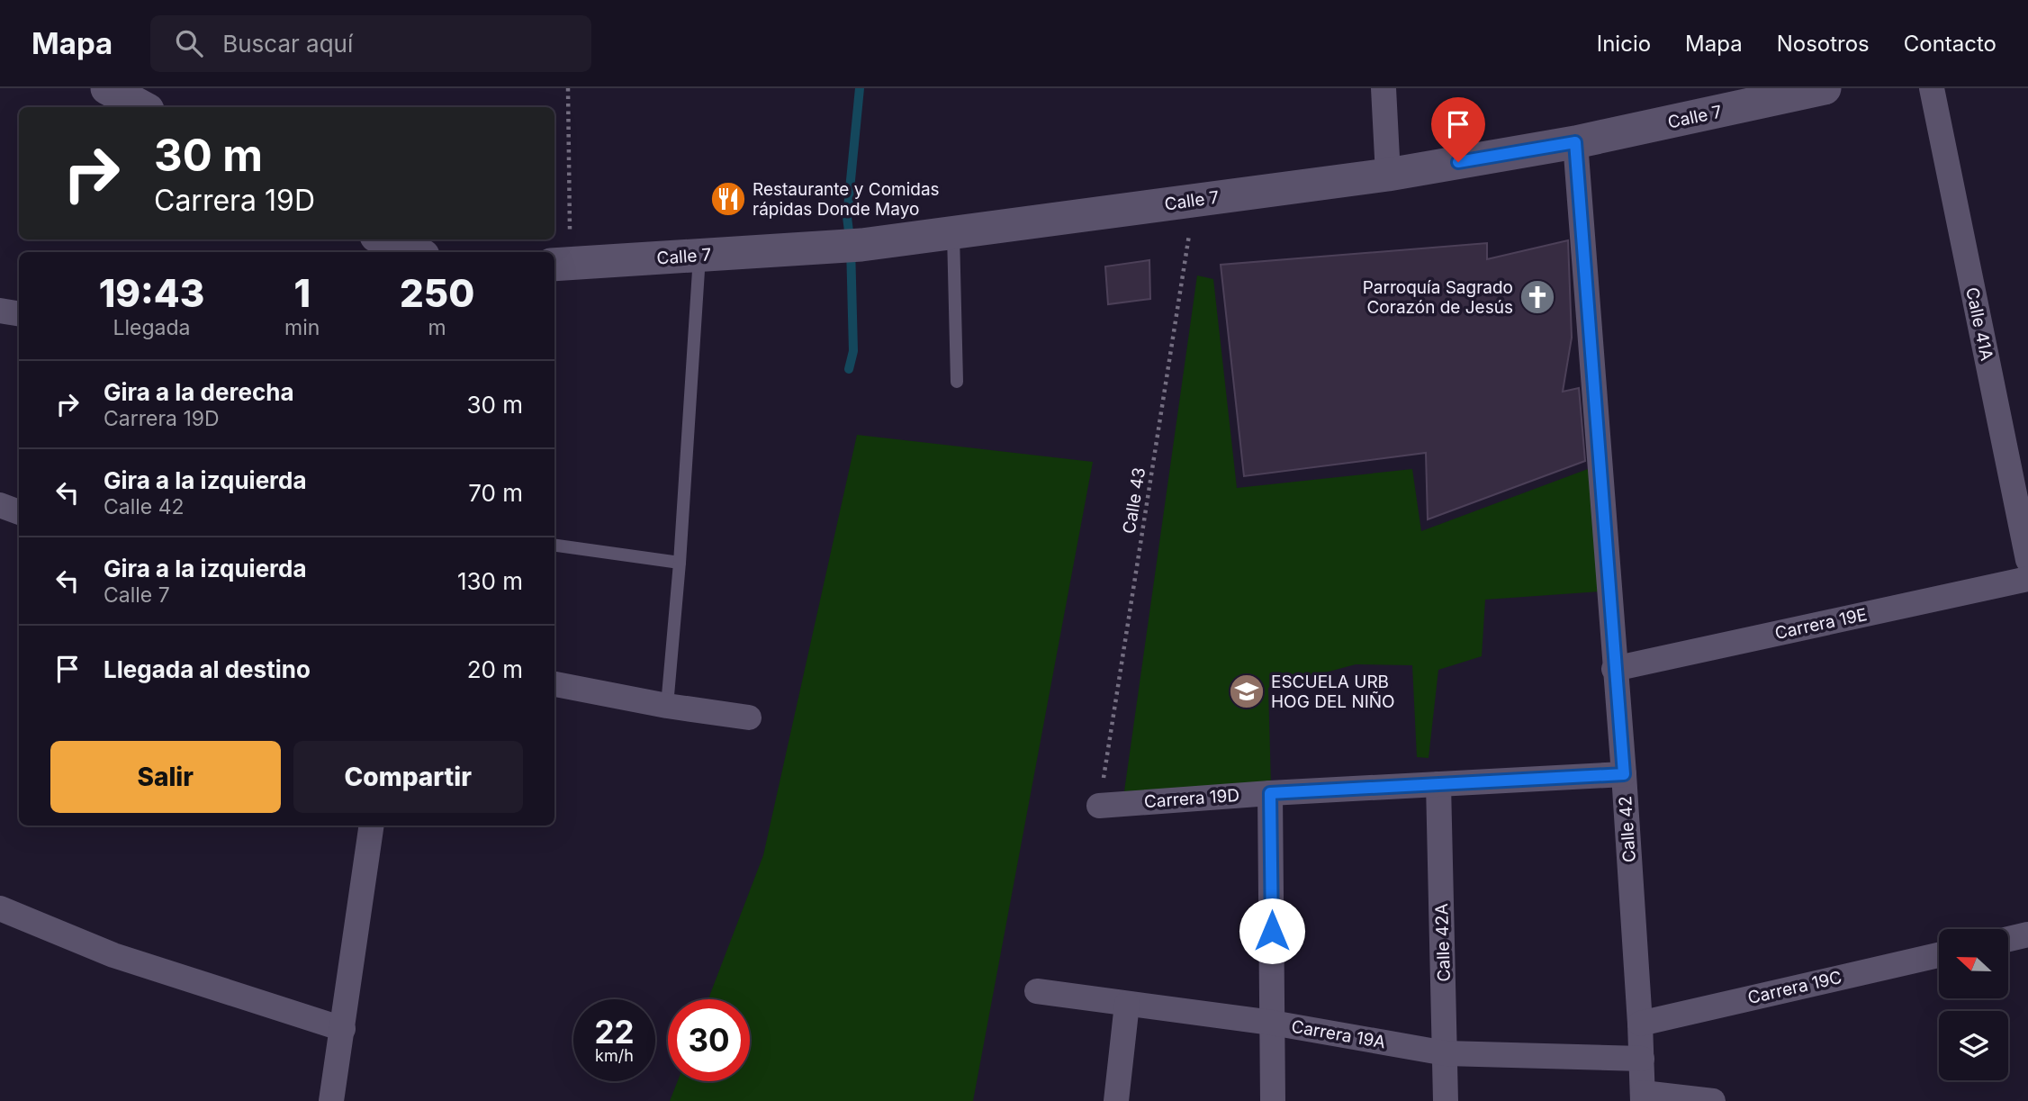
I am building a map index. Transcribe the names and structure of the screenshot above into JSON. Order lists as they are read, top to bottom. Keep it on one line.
{"streets":{"street":["Calle 7","Calle 41A","Carrera 19E","Carrera 19D","Calle 42","Calle 42A","Carrera 19C","Carrera 19A"],"path":["Calle 43"]},"crossings":[["Calle 7","Calle 43"],["Calle 7","Calle 42"],["Calle 43","Carrera 19D"],["Carrera 19E","Calle 42"],["Carrera 19D","Calle 42"],["Carrera 19D","Calle 42A"],["Calle 42","Carrera 19C"],["Calle 42","Carrera 19A"],["Calle 42A","Carrera 19A"]],"places":{"restaurant":["Restaurante y Comidas rápidas Donde Mayo"],"church":["Parroquía Sagrado Corazón de Jesús"],"school or university":["ESCUELA URB HOG DEL NIÑO"]},"north":"left","page":{"header":"Mapa","search":"Buscar aquí","nav":["Inicio","Mapa","Nosotros","Contacto"],"turn":["30 m","Carrera 19D"],"eta":["19:43","Llegada","1","min","250","m"],"list":[{"name":"Gira a la derecha","note":"Carrera 19D","value":"30 m"},{"name":"Gira a la izquierda","note":"Calle 42","value":"70 m"},{"name":"Gira a la izquierda","note":"Calle 7","value":"130 m"},{"name":"Llegada al destino","value":"20 m"}],"buttons":["Salir","Compartir"],"speed":"22 km/h","limit":"30"}}
